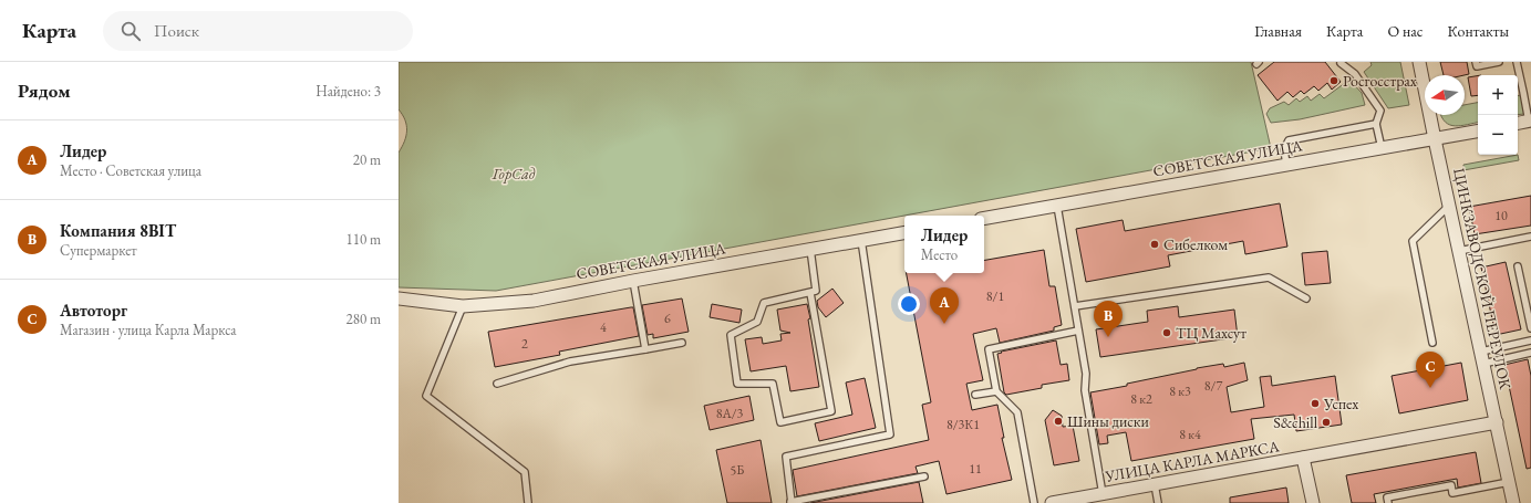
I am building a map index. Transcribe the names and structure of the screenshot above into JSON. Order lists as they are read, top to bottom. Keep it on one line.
{"streets":{"street":["СОВЕТСКАЯ УЛИЦА","ЦИНКЗАВОДСКОЙ ПЕРЕУЛОК","УЛИЦА КАРЛА МАРКСА"]},"crossings":[["СОВЕТСКАЯ УЛИЦА","ЦИНКЗАВОДСКОЙ ПЕРЕУЛОК"],["ЦИНКЗАВОДСКОЙ ПЕРЕУЛОК","УЛИЦА КАРЛА МАРКСА"]],"parks":["ГорСад"],"places":["Росгосстрах","Сибелком","ТЦ Махсут","Успех","Шины диски","S&chill"],"house_numbers":["10","8/1","6","4","2","8/7","8 к3","8 к2","8А/3","8/3К1","8 к4","11","5Б"],"north":"left","page":{"header":"Карта","search":"Поиск","nav":["Главная","Карта","О нас","Контакты"],"heading":["Рядом","Найдено: 3"],"map_buttons":["+","−"],"list":[{"mark":"A","name":"Лидер","note":"Место · Советская улица","value":"20 m"},{"mark":"B","name":"Компания 8BIT","note":"Супермаркет","value":"110 m"},{"mark":"C","name":"Автоторг","note":"Магазин · улица Карла Маркса","value":"280 m"}],"popup":["Лидер","Место"],"pins":["A","B","C"]}}
